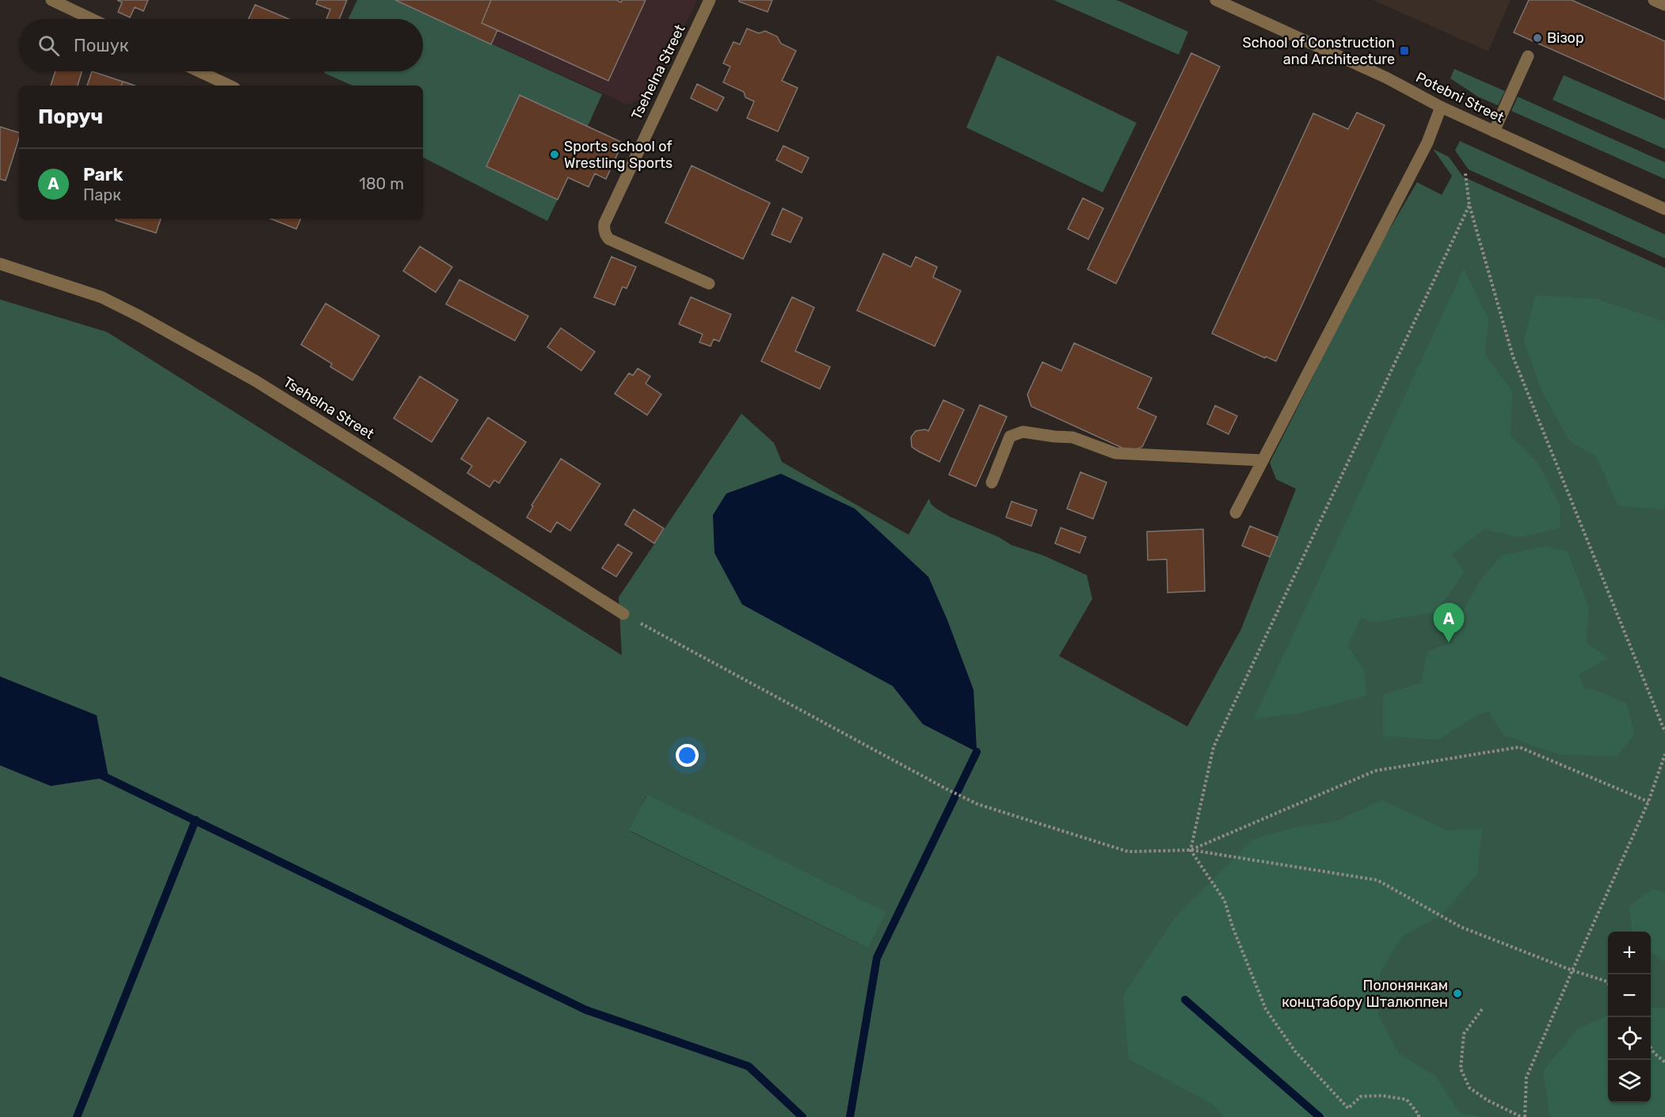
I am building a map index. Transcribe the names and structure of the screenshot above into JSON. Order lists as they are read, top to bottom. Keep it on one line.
{"streets":{"street":["Tsehelna Street","Potebni Street"]},"places":{"other":["Візор","Sports school of Wrestling Sports","Полонянкам концтабору Шталюппен"],"transit":["School of Construction and Architecture"]},"page":{"search":"Пошук","heading":"Поруч","list":[{"mark":"A","name":"Park","note":"Парк","value":"180 m"}],"pins":"A","map_buttons":["+","−"]}}
